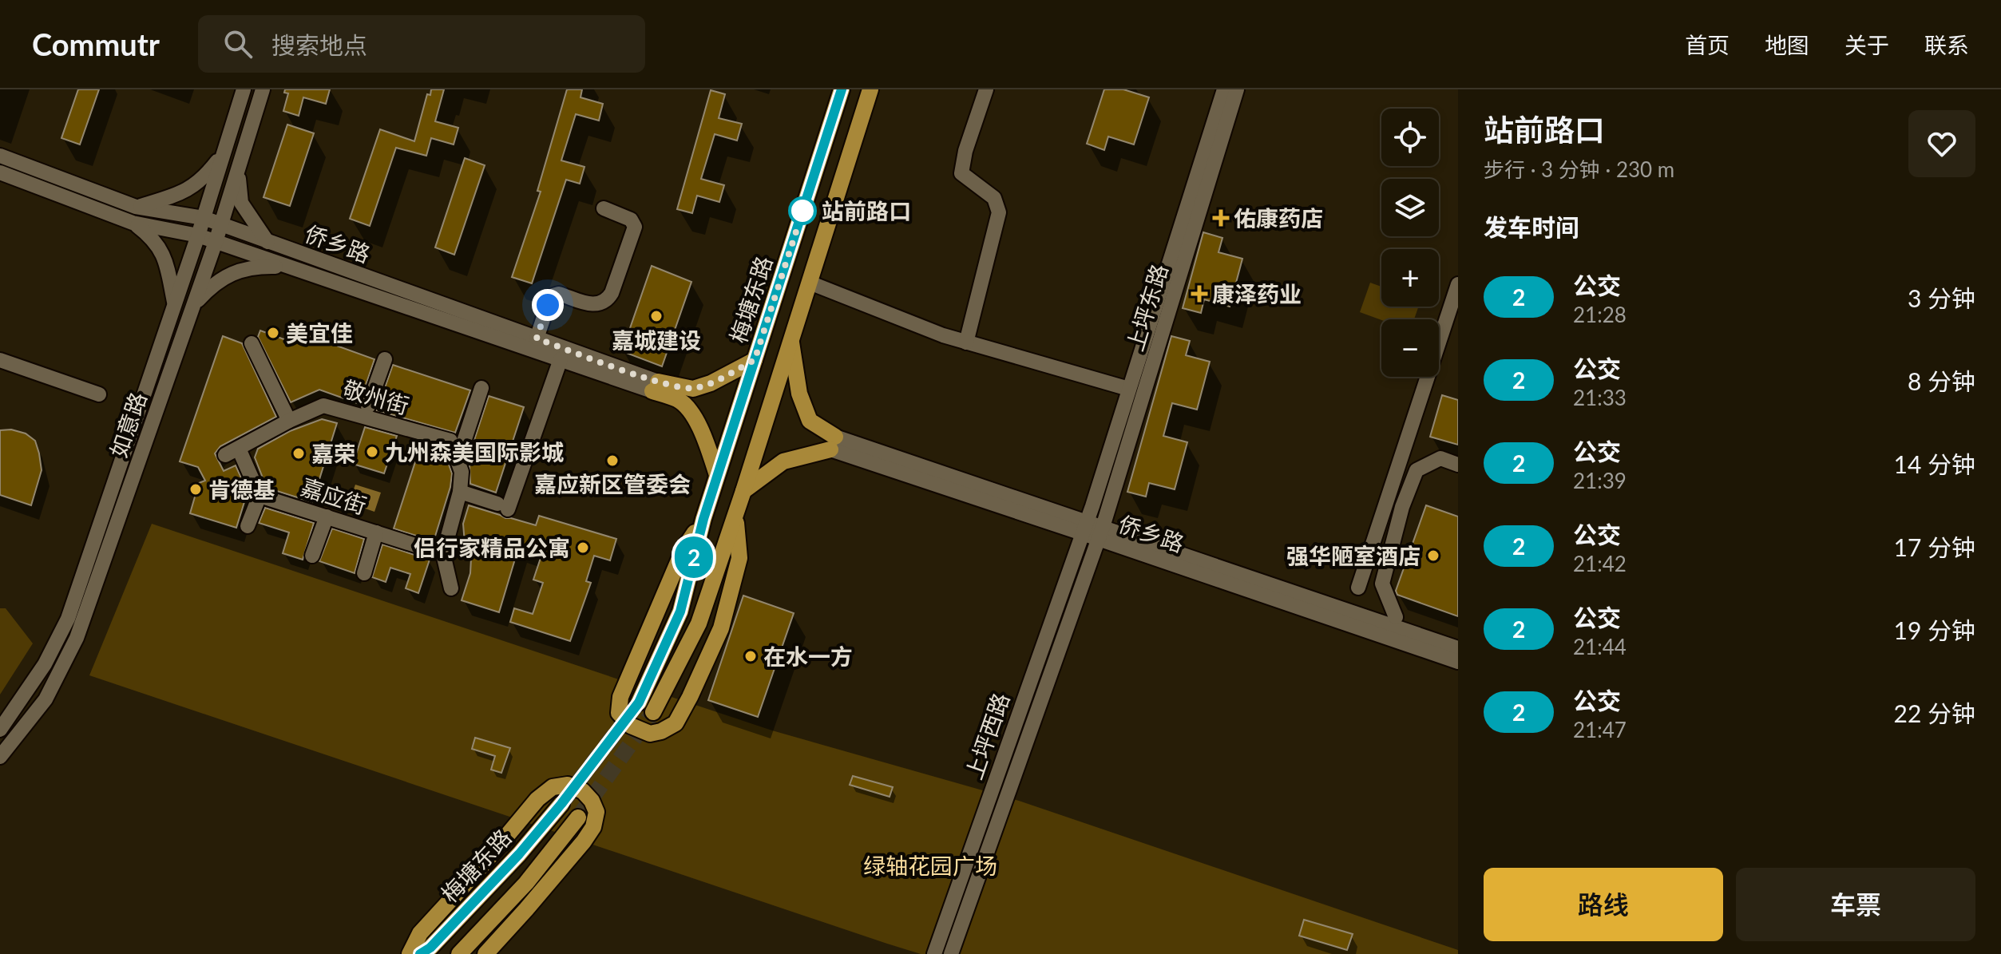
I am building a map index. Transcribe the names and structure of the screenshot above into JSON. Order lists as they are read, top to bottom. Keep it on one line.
{"streets":{"main road":["梅塘东路"],"street":["侨乡路","上坪东路","敬州街","如意路","嘉应街","上坪西路"]},"crossings":[["侨乡路","上坪东路"],["侨乡路","如意路"],["侨乡路","上坪西路"],["上坪东路","上坪西路"]],"parks":["绿轴花园广场"],"places":{"other":["站前路口","嘉城建设","美宜佳","九州森美国际影城","嘉荣","嘉应新区管委会","肯德基","侣行家精品公寓","强华陋室酒店","在水一方"],"health":["佑康药店","康泽药业"]},"lines":["bus line 2"],"page":{"header":"Commutr","search":"搜索地点","nav":["首页","地图","关于","联系"],"on_map":"2","heading":[["站前路口","步行 · 3 分钟 · 230 m"],"发车时间"],"map_buttons":["+","−"],"list":[{"mark":"2","name":"公交","note":"21:28","value":"3 分钟"},{"mark":"2","name":"公交","note":"21:33","value":"8 分钟"},{"mark":"2","name":"公交","note":"21:39","value":"14 分钟"},{"mark":"2","name":"公交","note":"21:42","value":"17 分钟"},{"mark":"2","name":"公交","note":"21:44","value":"19 分钟"},{"mark":"2","name":"公交","note":"21:47","value":"22 分钟"}],"buttons":["路线","车票"]}}
